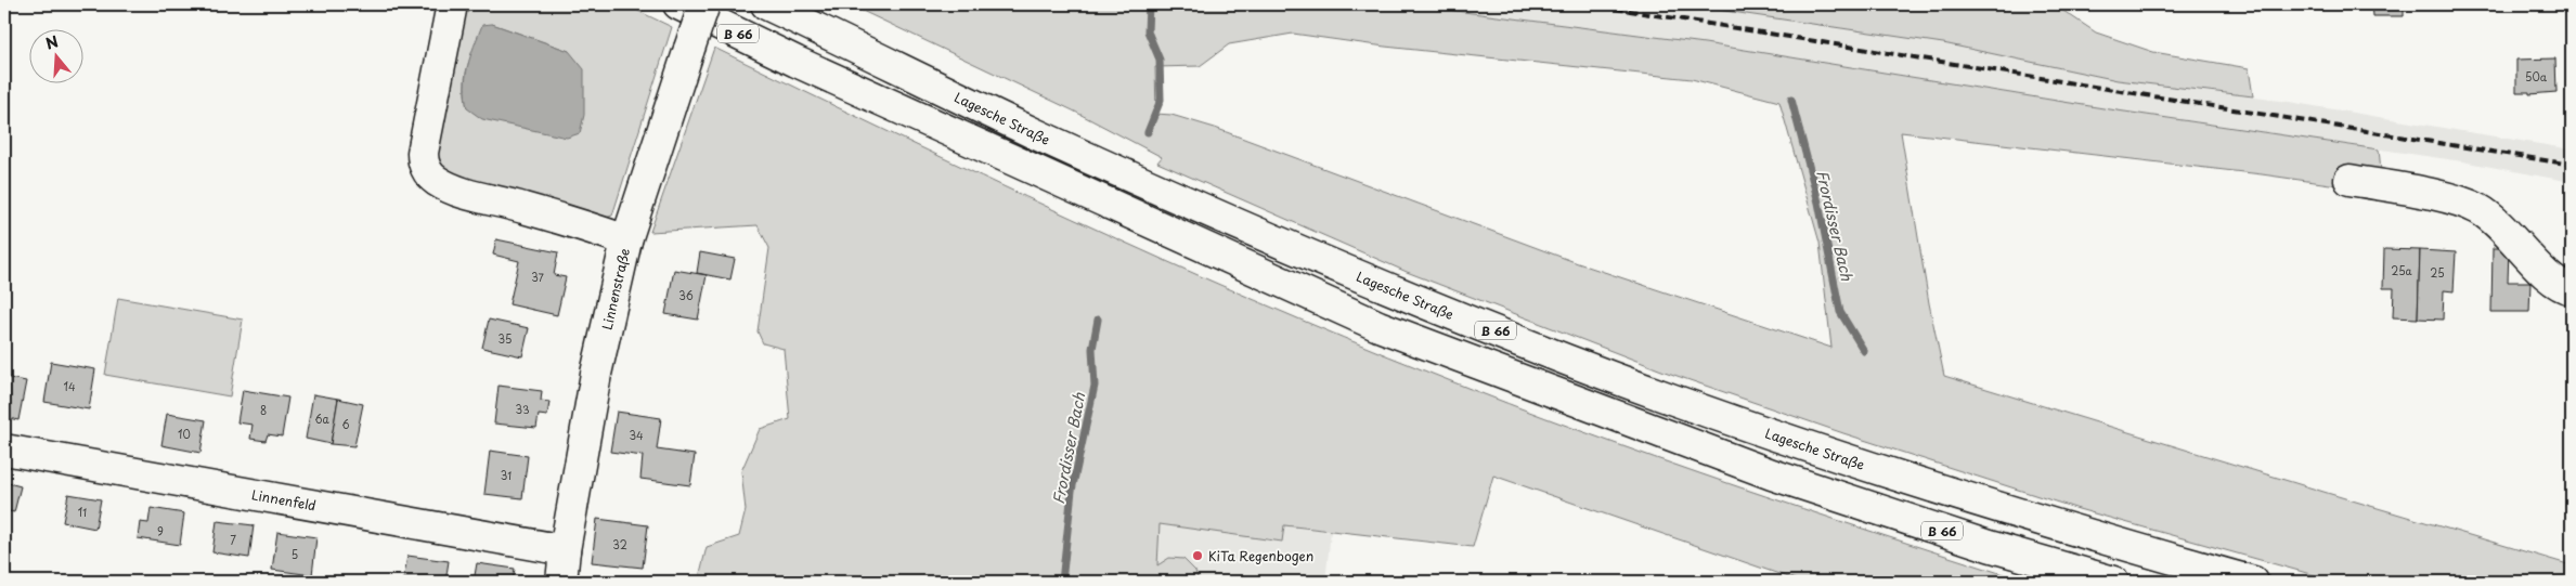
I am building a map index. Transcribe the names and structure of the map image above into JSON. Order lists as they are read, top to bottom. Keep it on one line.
{"streets":{"main road":["B 66","Lagesche Straße","Linnenstraße","Linnenfeld"]},"crossings":[["Linnenstraße","Linnenfeld"]],"water":["Frordisser Bach"],"places":["KiTa Regenbogen"],"house_numbers":["50a","25a","25","37","36","35","14","33","8","6a","6","10","34","31","11","9","7","32","5"],"north":"top"}
